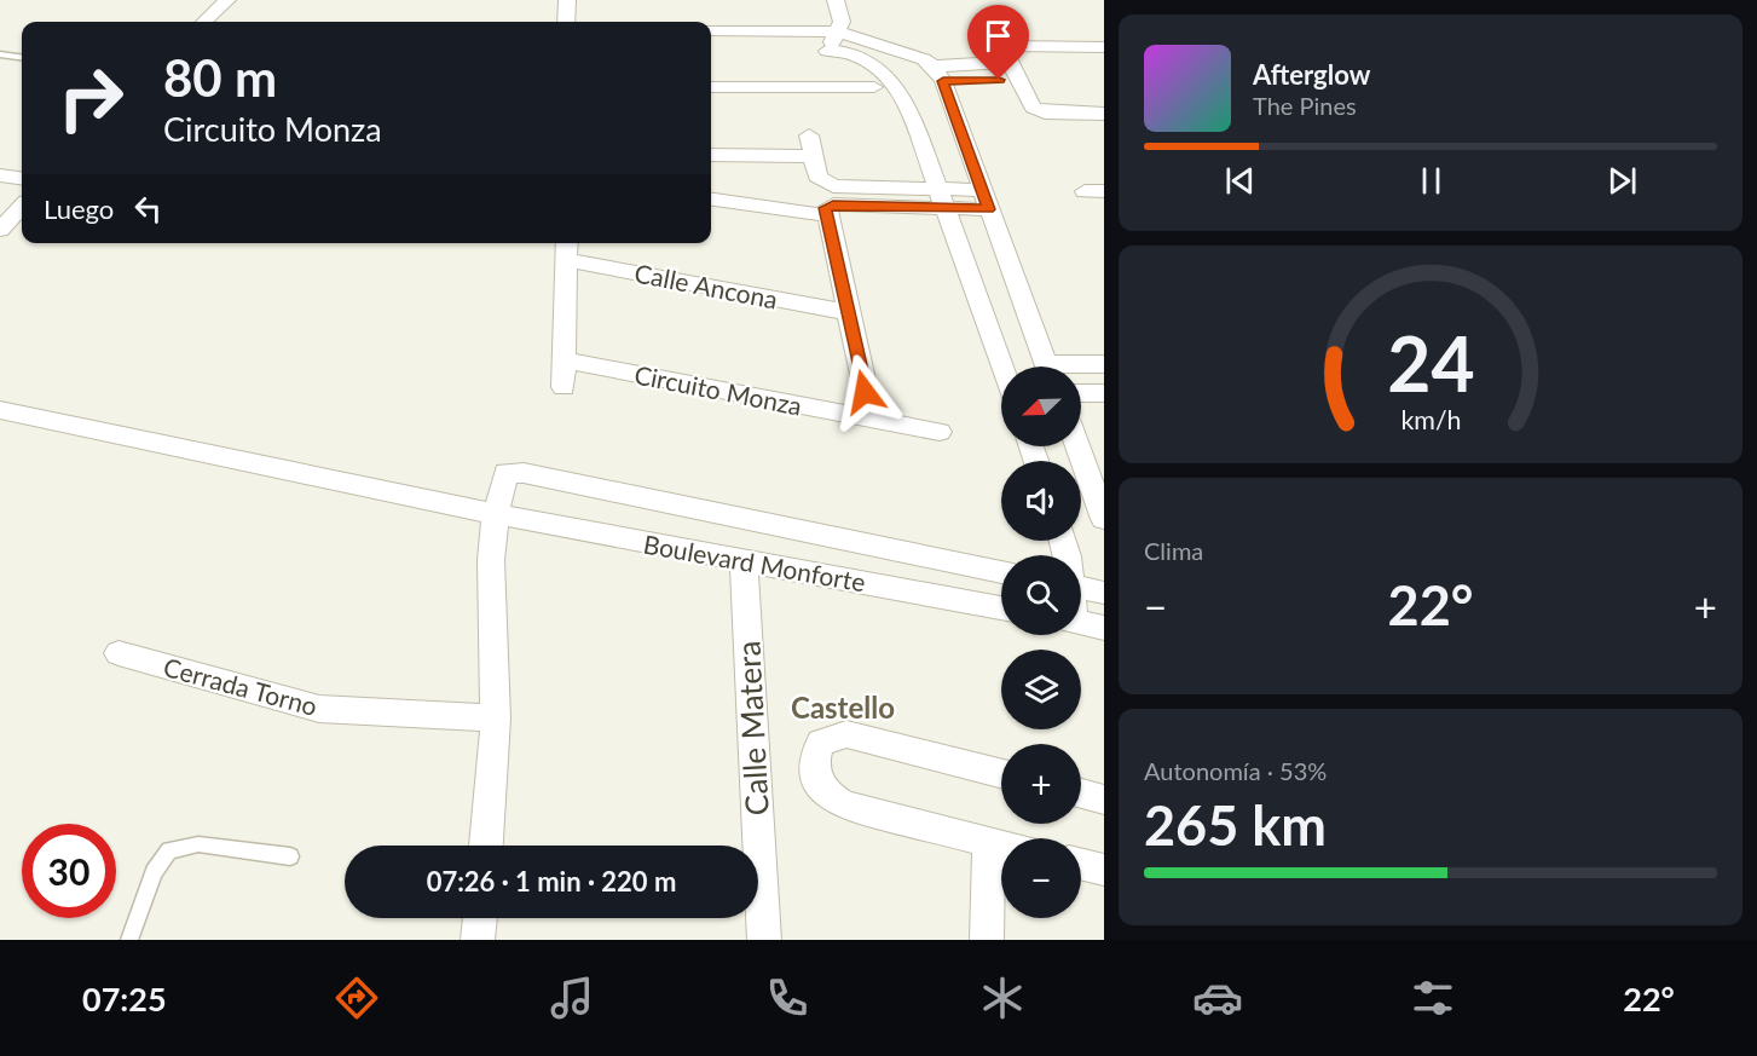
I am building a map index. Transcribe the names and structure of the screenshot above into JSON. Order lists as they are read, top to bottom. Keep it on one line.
{"streets":{"street":["Calle Ancona","Circuito Monza","Boulevard Monforte","Cerrada Torno","Calle Matera"]},"crossings":[["Boulevard Monforte","Calle Matera"]],"districts":["Castello"],"north":"bottom left","page":{"turn":["80 m","Circuito Monza"],"song":["Afterglow","The Pines"],"then":"Luego","map_buttons":["+","−"],"tile":["Clima",["Autonomía · 53%","265 km"]],"heat":["−","22°","+"],"limit":"30","trip":"07:26 · 1 min · 220 m","tabs":["07:25","22°"],"gauge":["24","km/h"]}}
